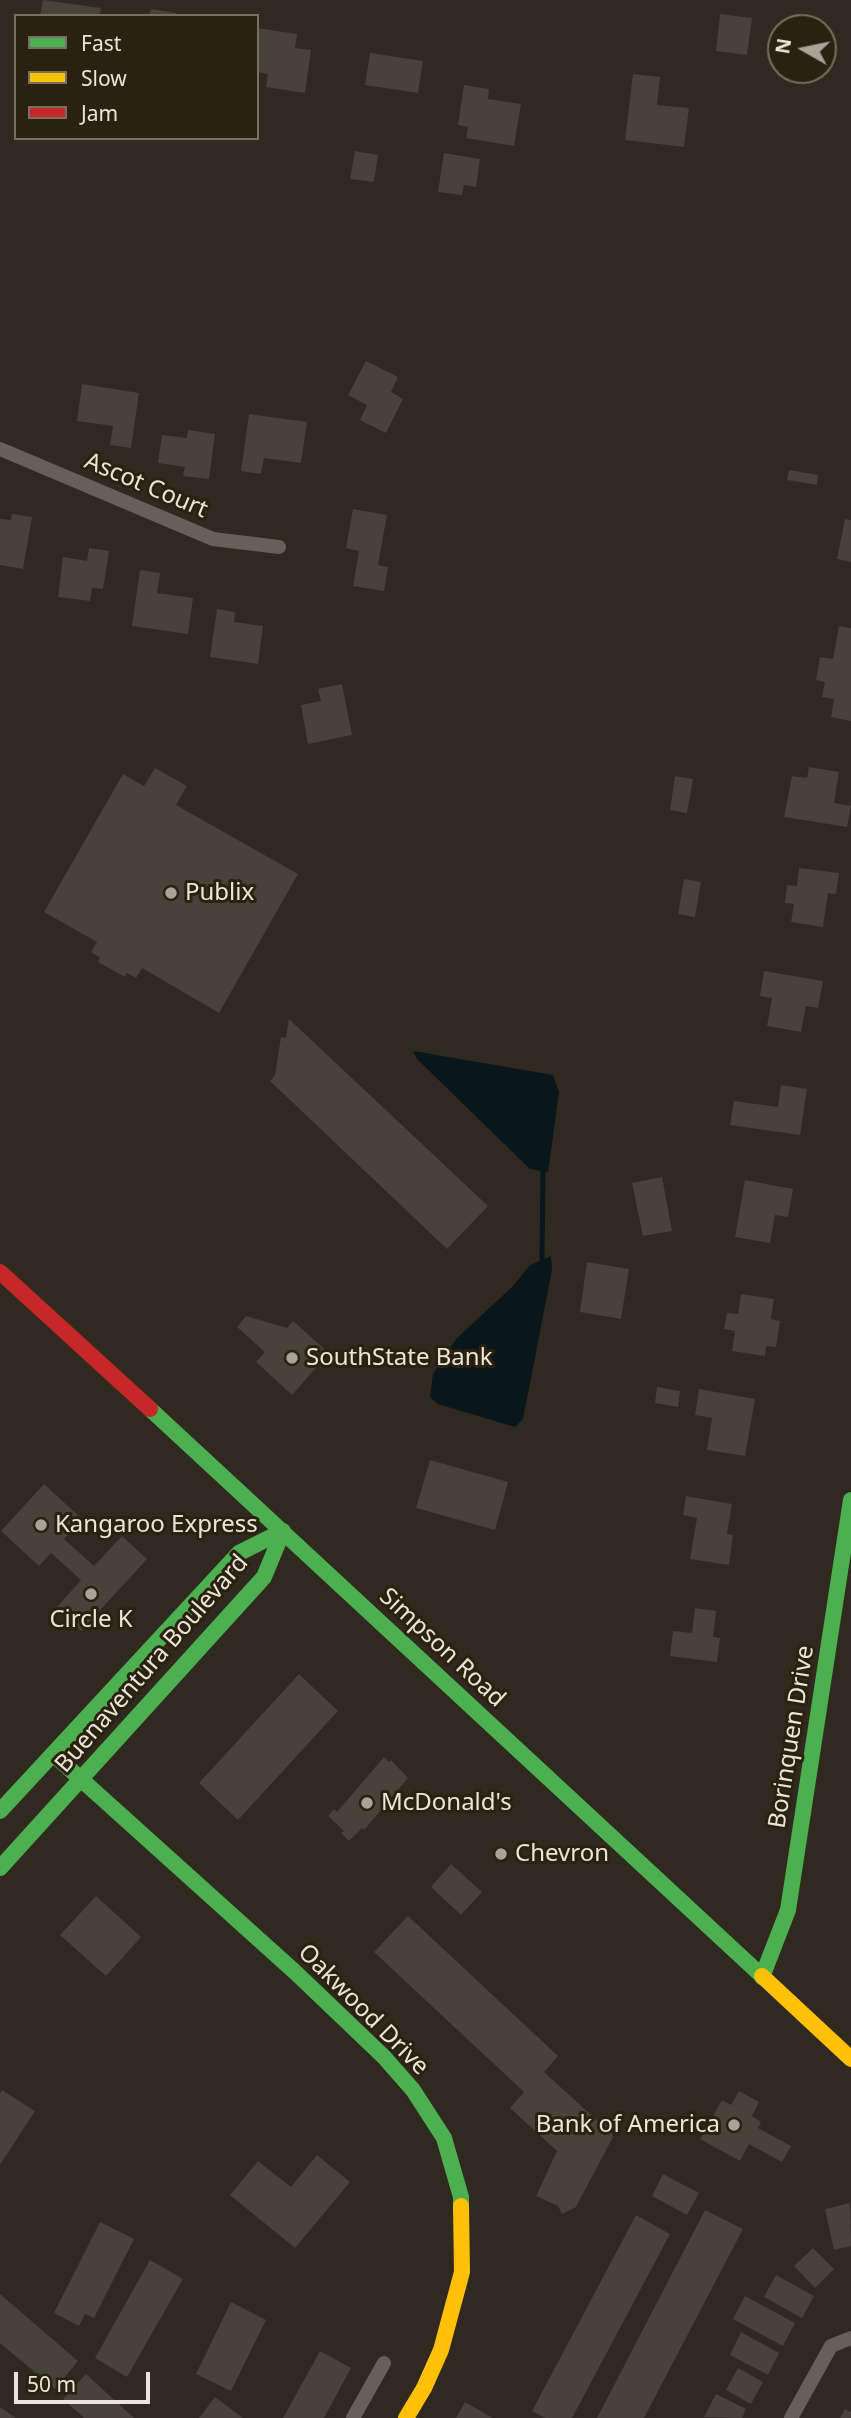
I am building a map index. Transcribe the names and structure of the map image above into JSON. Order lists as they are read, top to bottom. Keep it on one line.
{"streets":{"main road":["Simpson Road","Buenaventura Boulevard","Borinquen Drive","Oakwood Drive"],"street":["Ascot Court"]},"crossings":[["Simpson Road","Buenaventura Boulevard"],["Simpson Road","Borinquen Drive"],["Buenaventura Boulevard","Oakwood Drive"]],"places":["Publix","SouthState Bank","Kangaroo Express","Circle K","McDonald's","Chevron","Bank of America"],"legend":["Fast","Slow","Jam"],"scale_bar":"50 m","north":"left"}
